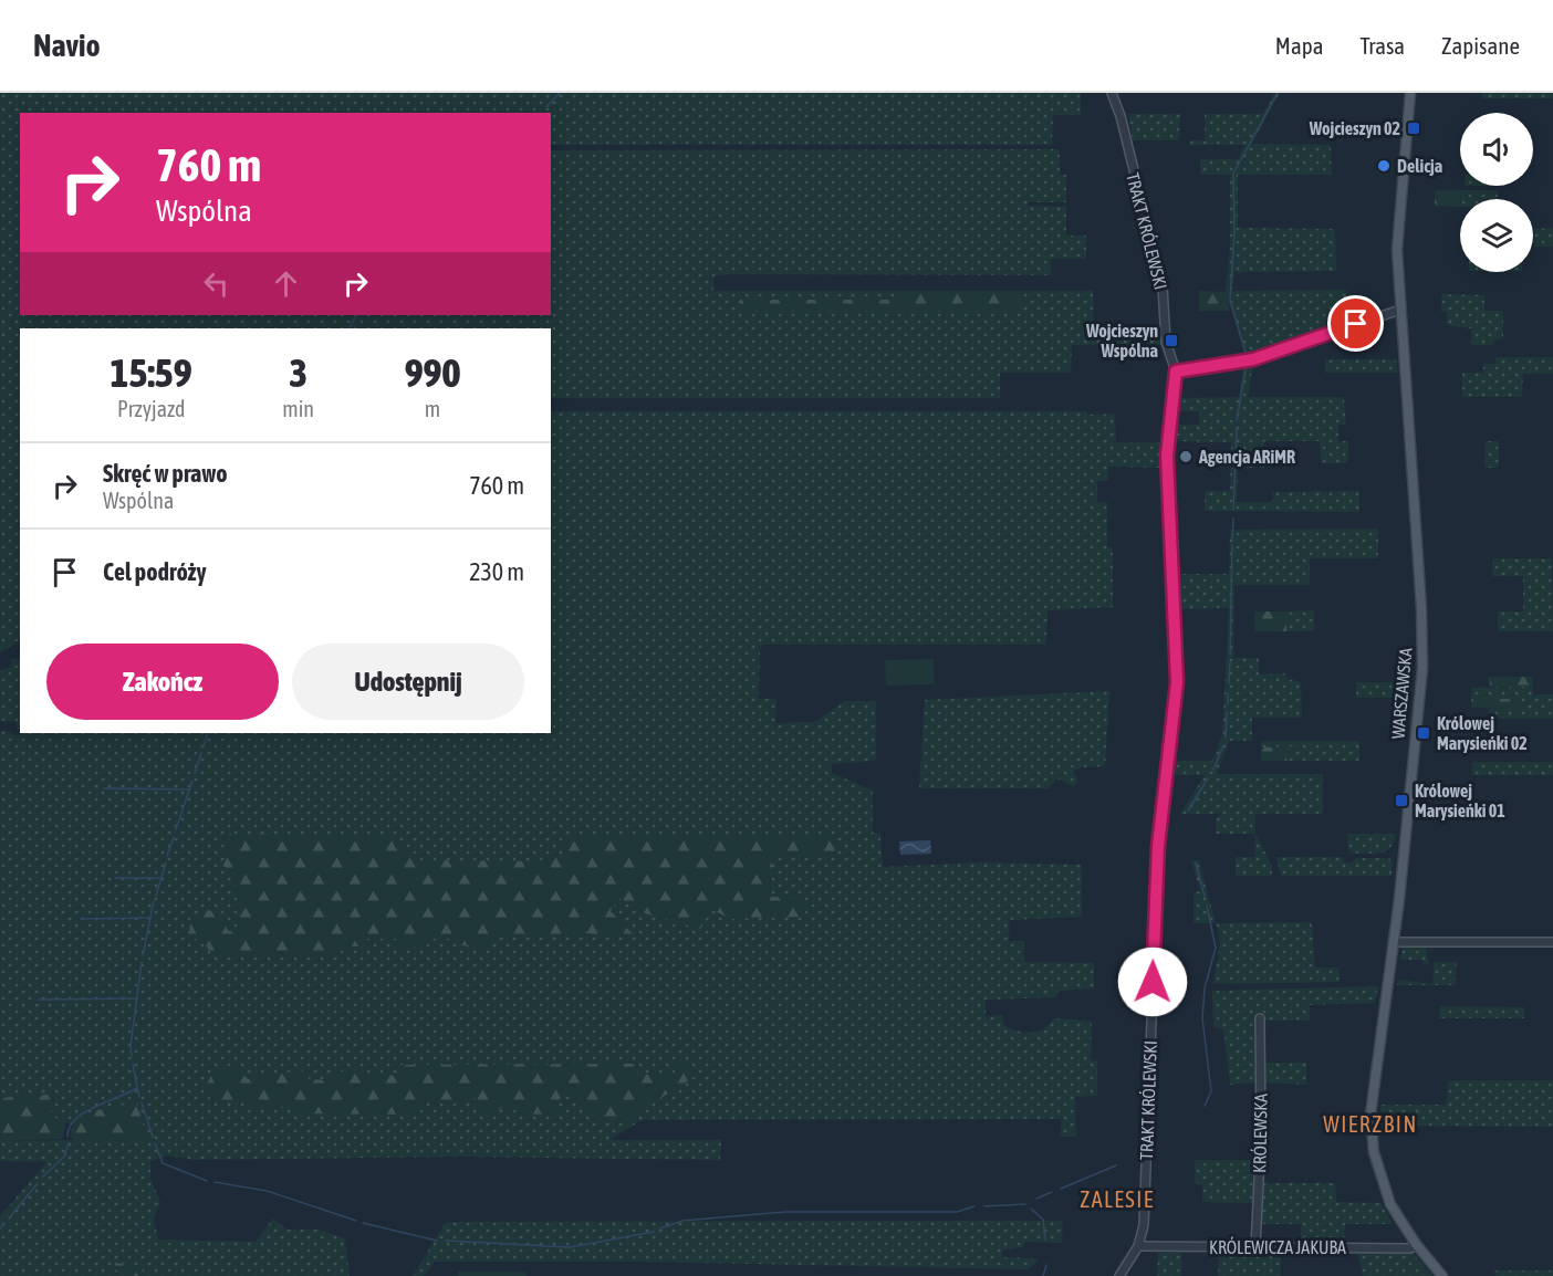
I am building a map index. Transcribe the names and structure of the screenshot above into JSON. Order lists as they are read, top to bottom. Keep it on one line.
{"streets":{"main road":["WARSZAWSKA"],"street":["TRAKT KRÓLEWSKI","KRÓLEWSKA","KRÓLEWICZA JAKUBA"]},"crossings":[["TRAKT KRÓLEWSKI","KRÓLEWICZA JAKUBA"],["WARSZAWSKA","KRÓLEWICZA JAKUBA"],["KRÓLEWSKA","KRÓLEWICZA JAKUBA"]],"districts":["WIERZBIN","ZALESIE"],"places":{"transit":["Wojcieszyn 02","Wojcieszyn Wspólna","Królowej Marysieńki 02","Królowej Marysieńki 01"],"other":["Delicja","Agencja ARiMR"]},"page":{"header":"Navio","nav":["Mapa","Trasa","Zapisane"],"turn":["760 m","Wspólna"],"eta":["15:59","Przyjazd","3","min","990","m"],"list":[{"name":"Skręć w prawo","note":"Wspólna","value":"760 m"},{"name":"Cel podróży","value":"230 m"}],"buttons":["Zakończ","Udostępnij"]}}
